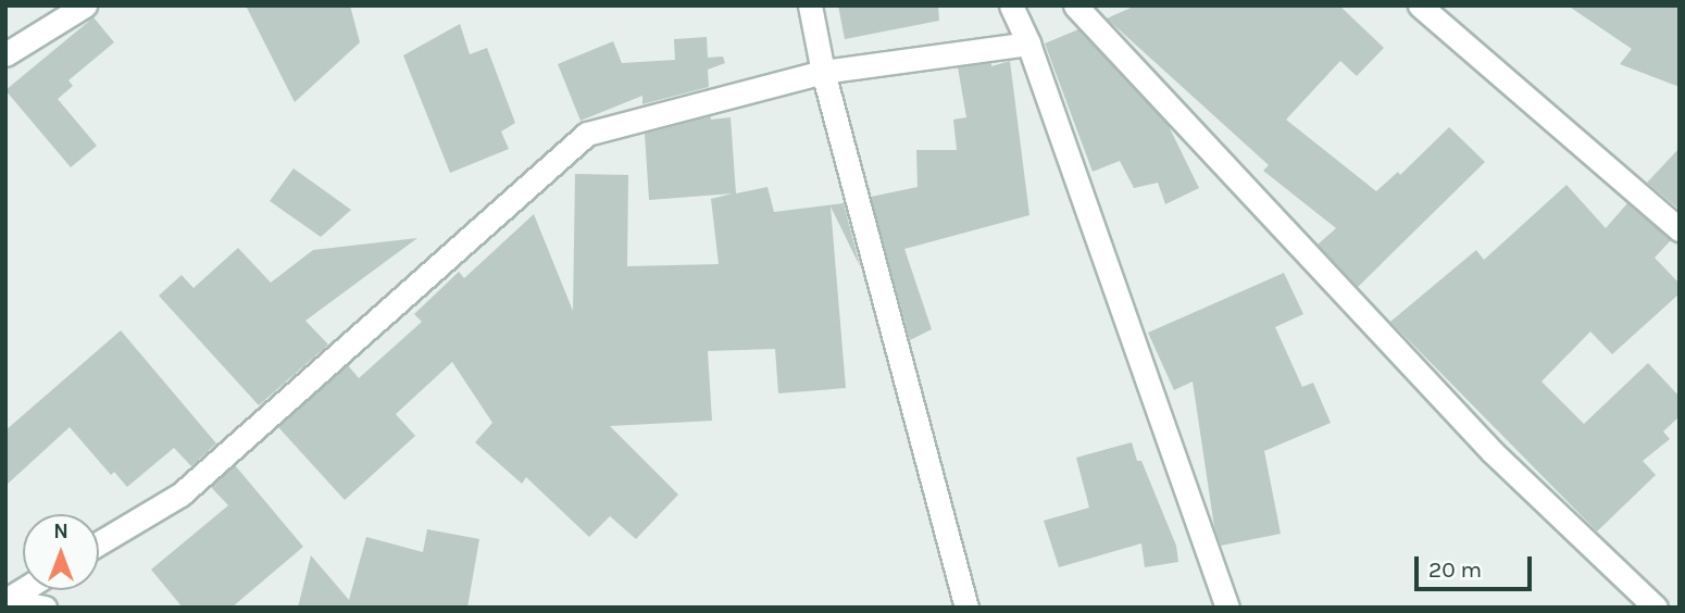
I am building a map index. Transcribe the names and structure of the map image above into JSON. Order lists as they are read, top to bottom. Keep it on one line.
{"scale_bar":"20 m","north":"top"}
